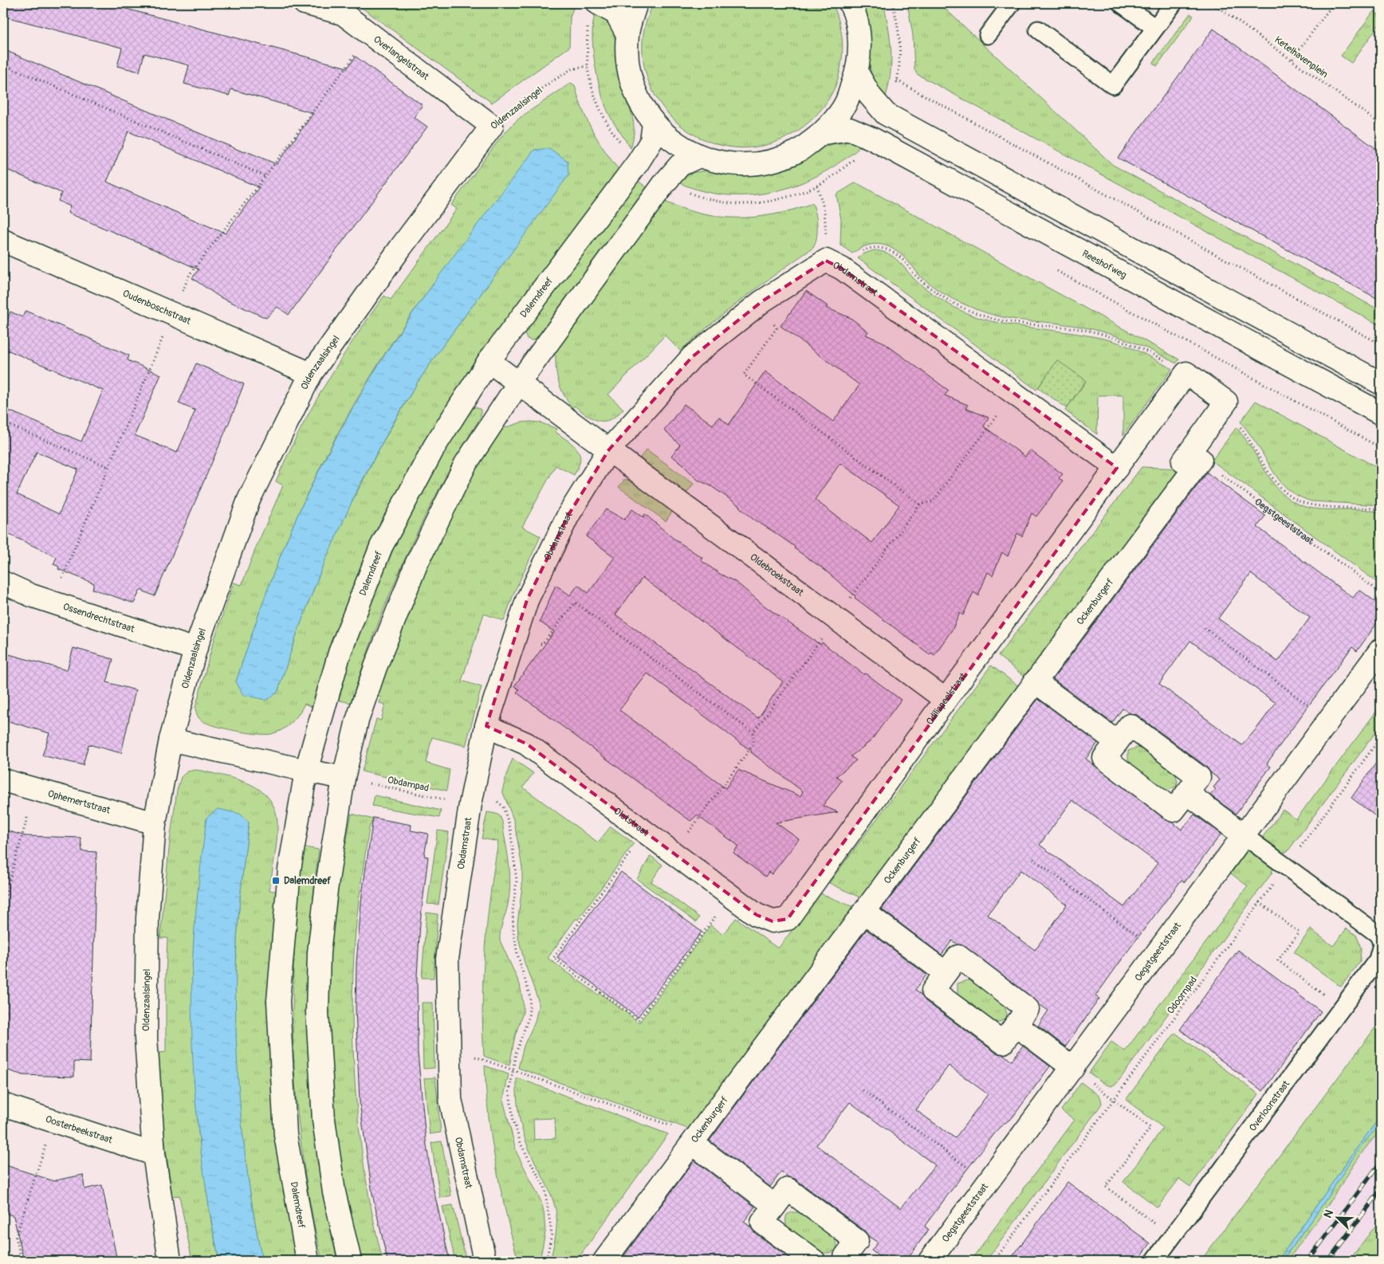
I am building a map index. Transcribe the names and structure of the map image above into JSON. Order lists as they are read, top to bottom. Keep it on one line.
{"streets":{"street":["Overlangelstraat","Oldenzaalsingel","Reeshofweg","Obdamstraat","Dalemdreef","Oudenboschstraat","Oegstgeeststraat","Oldebroekstraat","Ockenburgerf","Ossendrechtstraat","Odiliapeelstraat","Ophemertstraat","Olststraat","Oosterbeekstraat"],"lane":["Overloonstraat"],"path":["Ketelhavenplein","Obdampad","Odoornpad"]},"crossings":[["Overlangelstraat","Oldenzaalsingel"],["Oldenzaalsingel","Oudenboschstraat"],["Oldenzaalsingel","Ossendrechtstraat"],["Oldenzaalsingel","Ophemertstraat"],["Oldenzaalsingel","Oosterbeekstraat"],["Obdamstraat","Oldebroekstraat"],["Obdamstraat","Odiliapeelstraat"],["Obdamstraat","Obdampad"],["Obdamstraat","Olststraat"],["Oegstgeeststraat","Ockenburgerf"],["Oldebroekstraat","Odiliapeelstraat"],["Ockenburgerf","Odiliapeelstraat"],["Odiliapeelstraat","Olststraat"]],"places":{"transit":["Dalemdreef"]},"north":"top left"}
